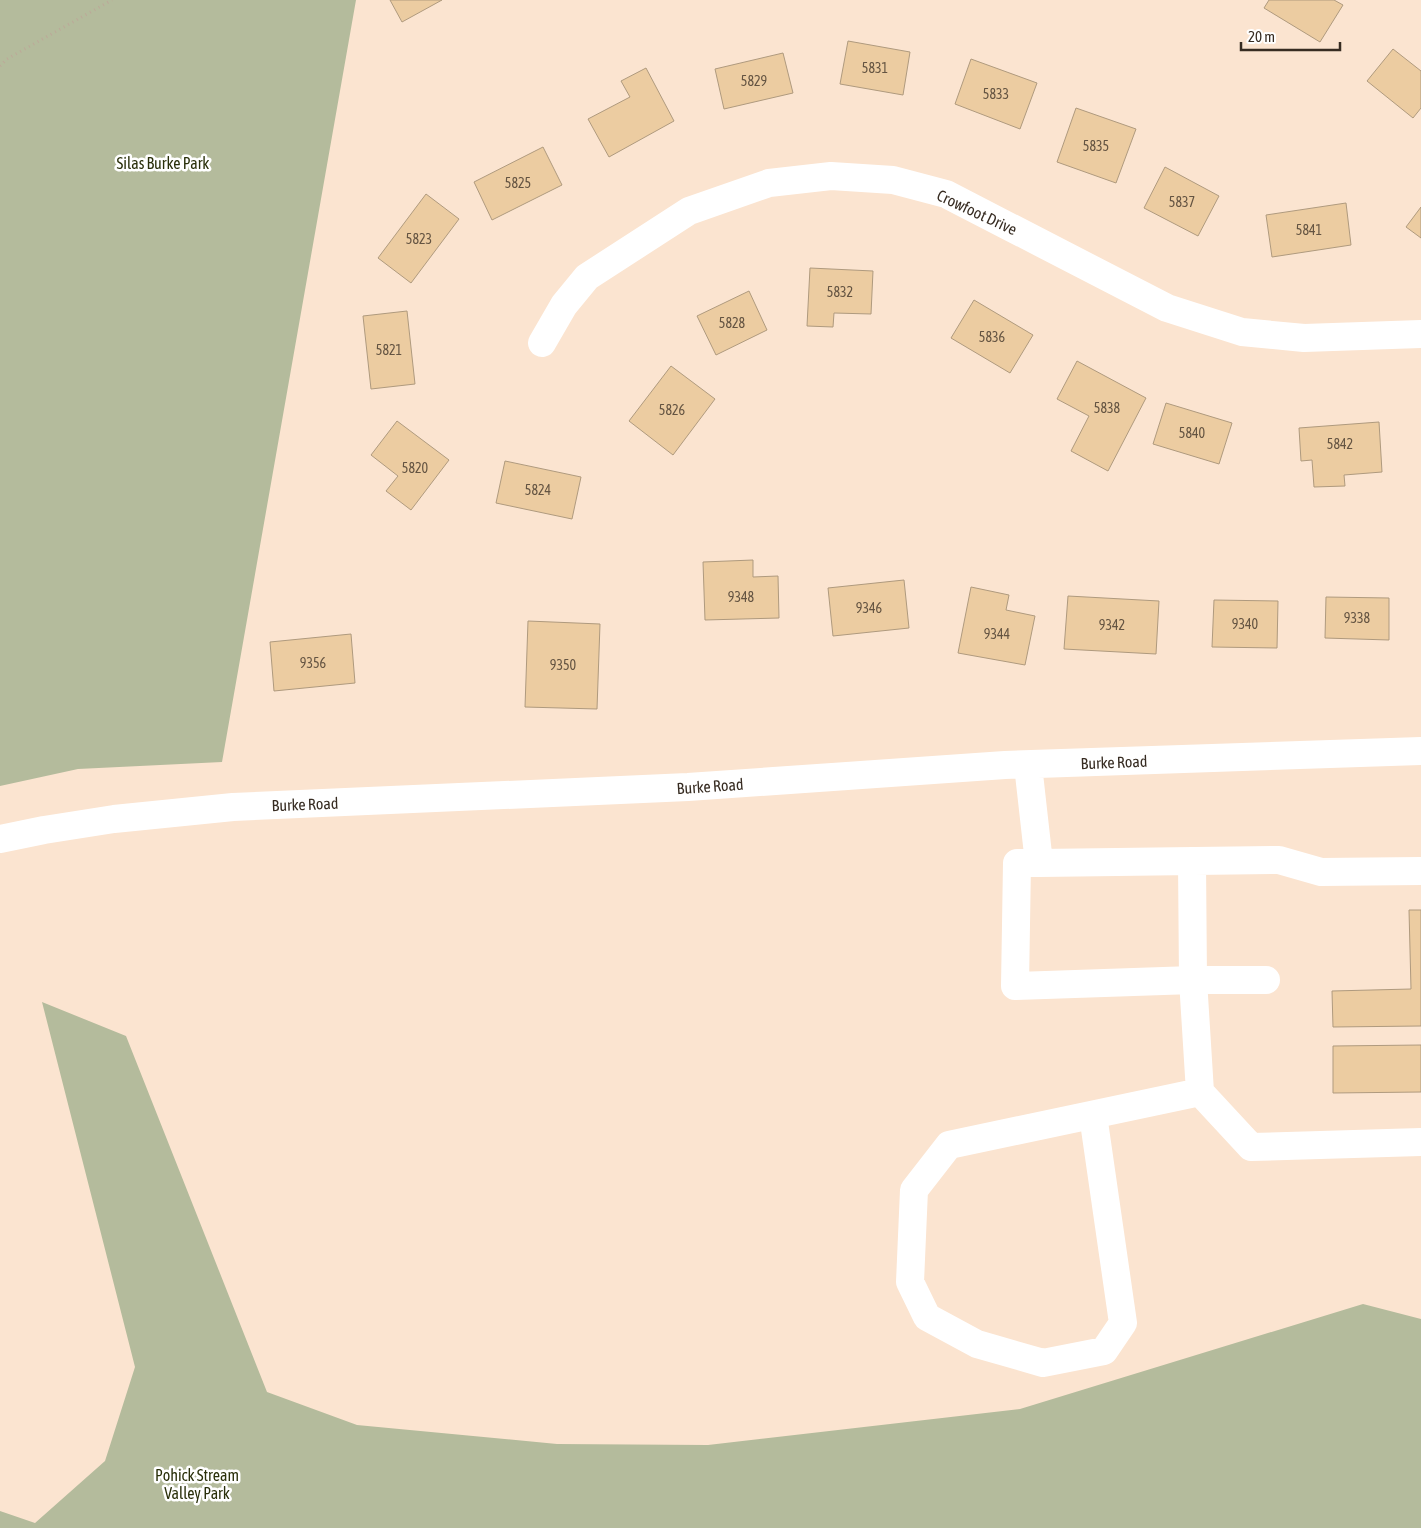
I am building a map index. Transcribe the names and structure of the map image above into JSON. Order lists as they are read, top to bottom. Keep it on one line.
{"streets":{"street":["Crowfoot Drive","Burke Road"]},"parks":["Silas Burke Park","Pohick Stream Valley Park"],"house_numbers":["5831","5829","5833","5835","5825","5837","5841","5823","5832","5828","5836","5821","5838","5826","5840","5842","5820","5824","9348","9346","9338","9340","9342","9344","9356","9350"],"scale_bar":"20 m"}
